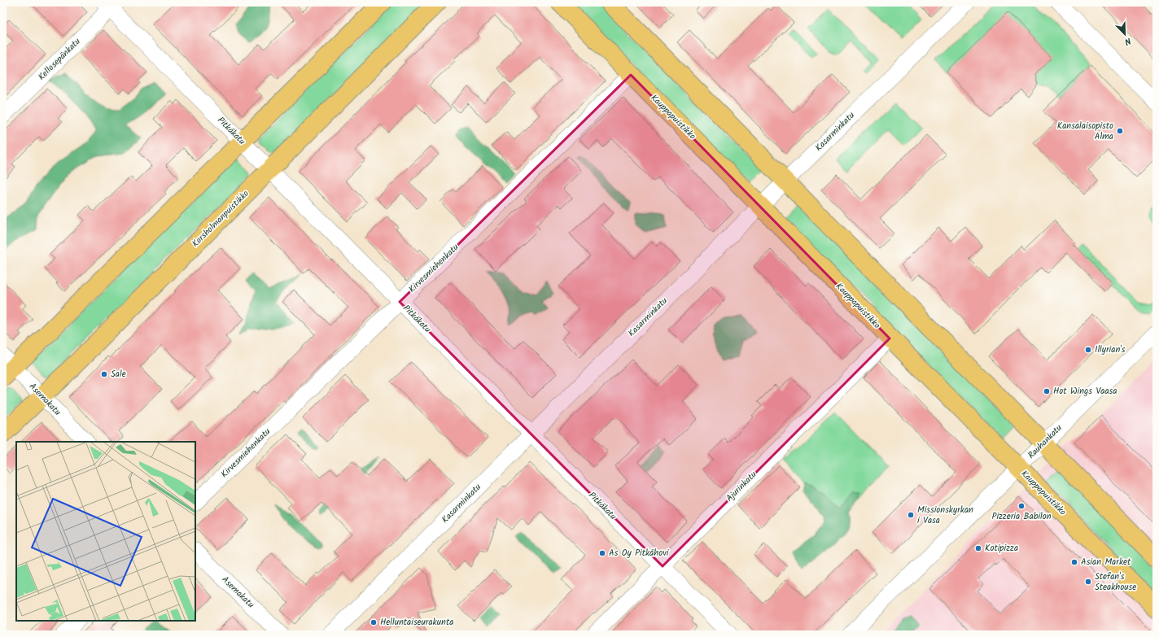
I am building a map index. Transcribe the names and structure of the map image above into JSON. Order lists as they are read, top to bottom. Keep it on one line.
{"streets":{"main road":["Kauppapuistikko","Korsholmanpuistikko"],"street":["Kellosepänkatu","Pitkäkatu","Kasarminkatu","Kirvesmiehenkatu","Asemakatu","Rauhankatu","Ajurinkatu"]},"crossings":[["Kellosepänkatu","Pitkäkatu"],["Kauppapuistikko","Kasarminkatu"],["Kauppapuistikko","Kirvesmiehenkatu"],["Kauppapuistikko","Rauhankatu"],["Kauppapuistikko","Ajurinkatu"],["Pitkäkatu","Kasarminkatu"],["Pitkäkatu","Korsholmanpuistikko"],["Pitkäkatu","Kirvesmiehenkatu"],["Pitkäkatu","Ajurinkatu"],["Korsholmanpuistikko","Asemakatu"]],"places":["Kansalaisopisto Alma","Illyrian's","Sale","Hot Wings Vaasa","Pizzeria Babilon","Missionskyrkan i Vasa","Kotipizza","As Oy Pitkähovi","Asian Market","Stefan's Steakhouse","Helluntaiseurakunta"],"north":"bottom right"}
